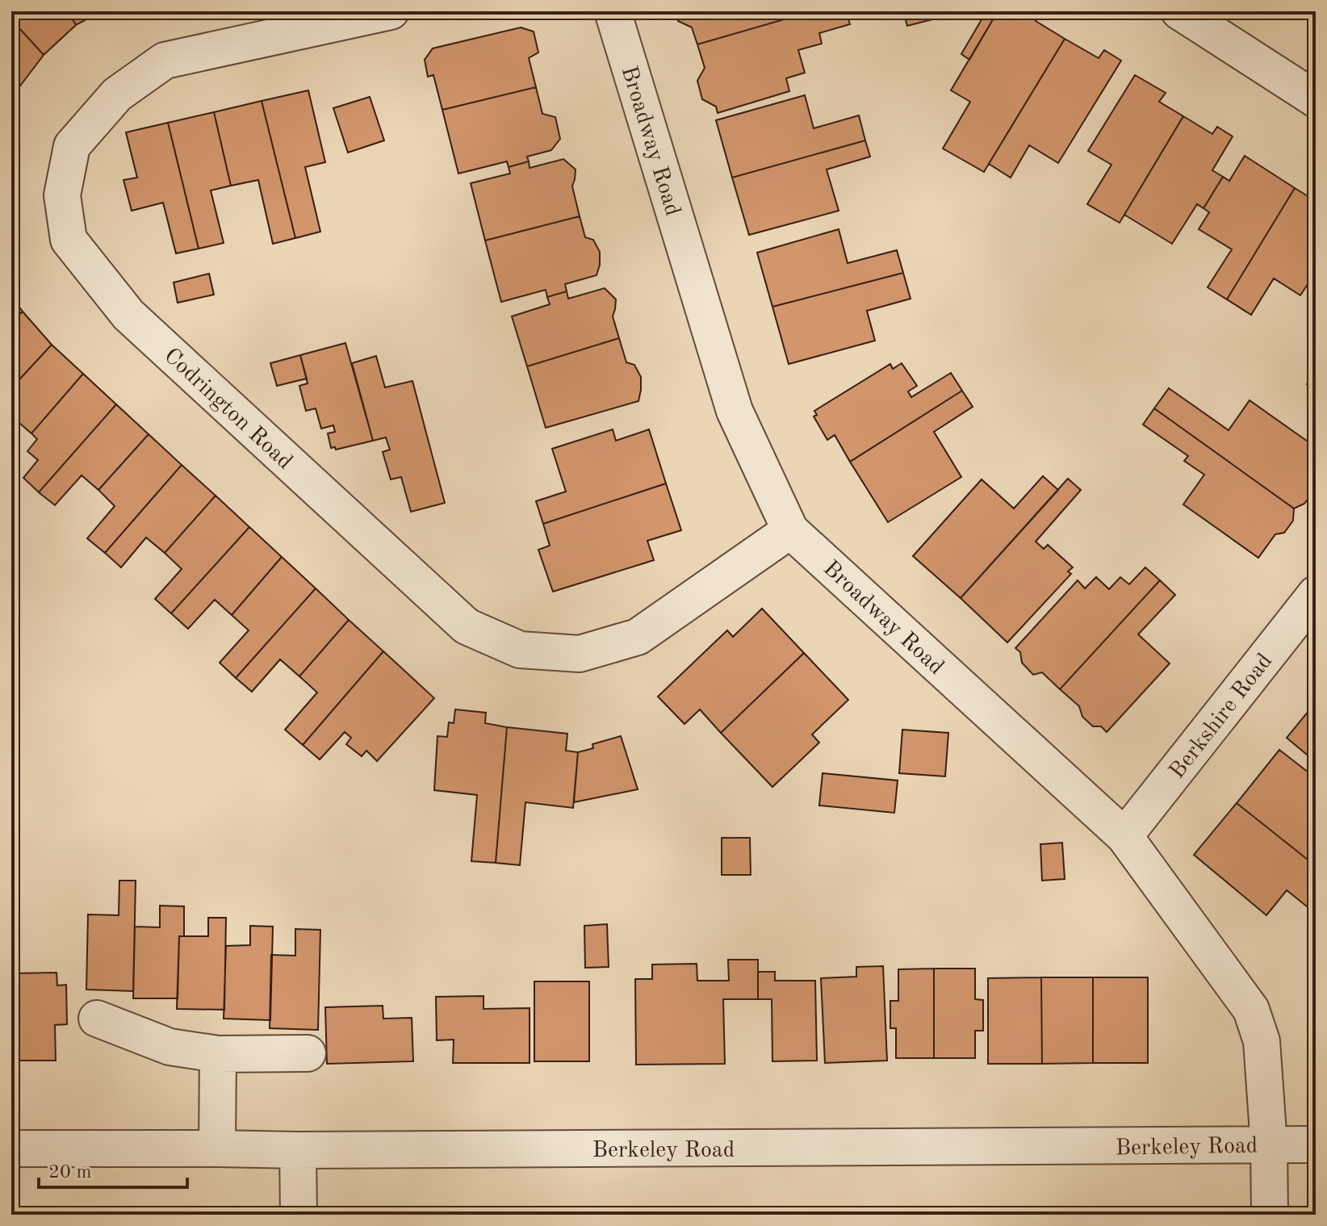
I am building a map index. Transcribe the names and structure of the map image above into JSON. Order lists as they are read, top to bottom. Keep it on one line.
{"streets":{"street":["Broadway Road","Codrington Road","Berkshire Road","Berkeley Road"]},"crossings":[["Broadway Road","Codrington Road"],["Broadway Road","Berkshire Road"],["Broadway Road","Berkeley Road"]],"scale_bar":"20 m"}
